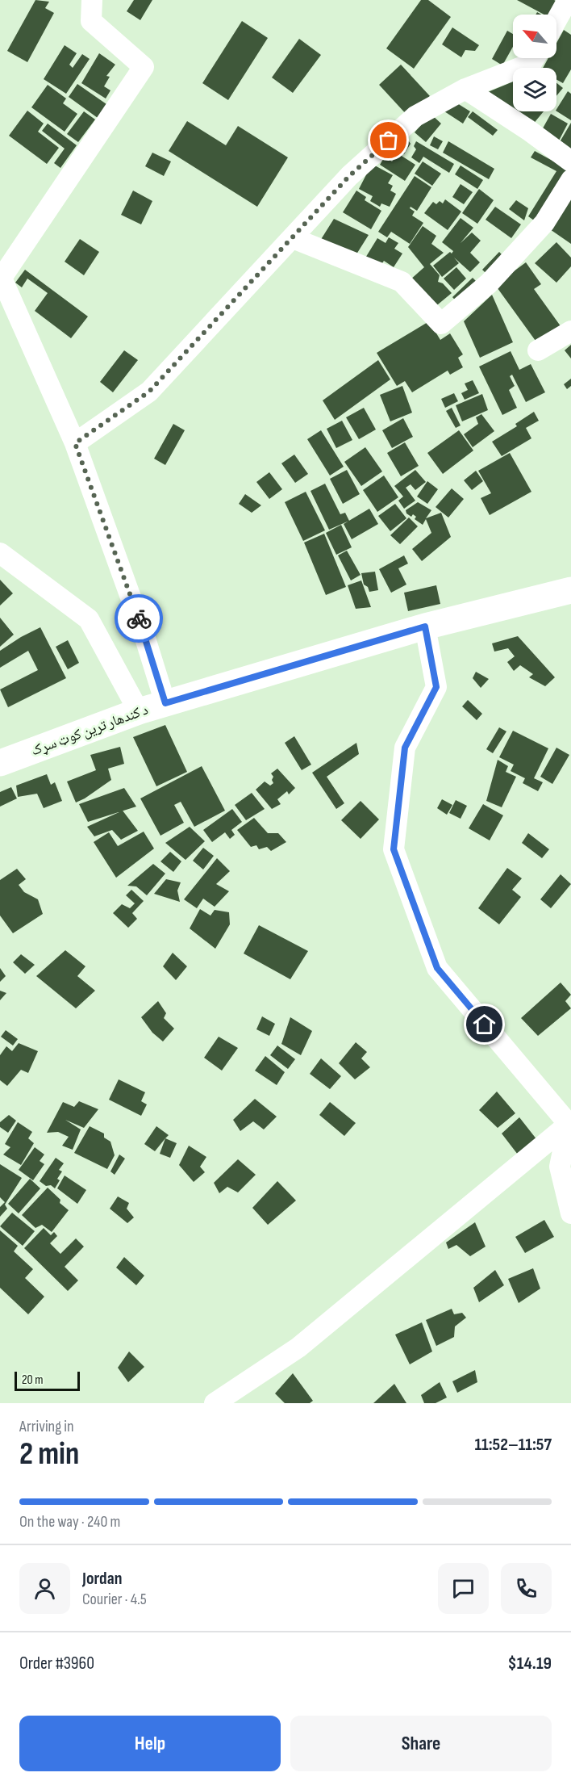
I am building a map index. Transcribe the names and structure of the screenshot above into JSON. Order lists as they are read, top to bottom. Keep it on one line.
{"streets":{"main road":["د کندهار ترين کوټ سړک"]},"scale_bar":"20 m","north":"top left","page":{"scale":"20 m","heading":["2 min","Arriving in","11:52–11:57"],"panel":["Jordan","Courier · 4.5","Order #3960","$14.19"],"bar":"On the way · 240 m","buttons":["Help","Share"]}}
